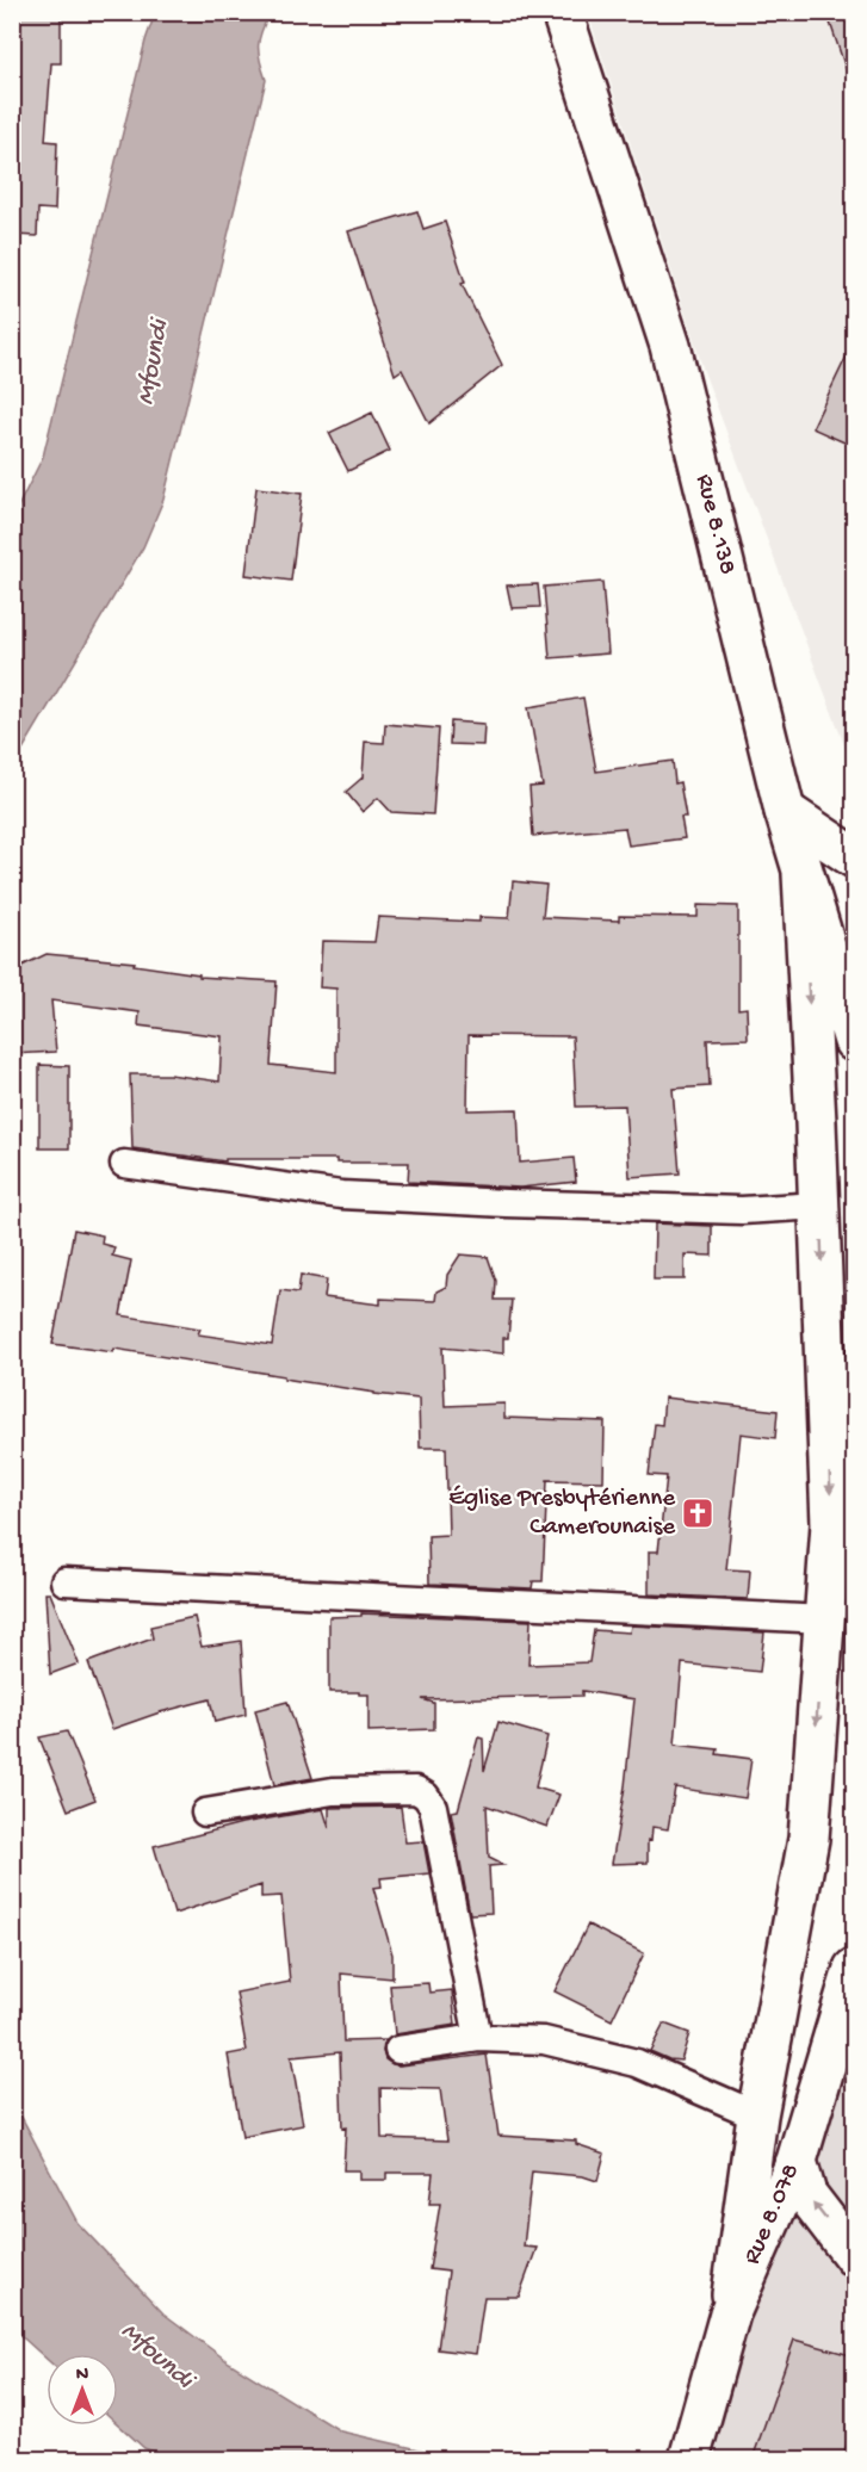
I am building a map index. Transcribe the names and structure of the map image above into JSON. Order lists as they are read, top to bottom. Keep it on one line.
{"streets":{"main road":["Rue 8.138","Rue 8.078"]},"water":["Mfoundi"],"places":{"church":["Église Presbytérienne Camerounaise"]},"north":"top"}
